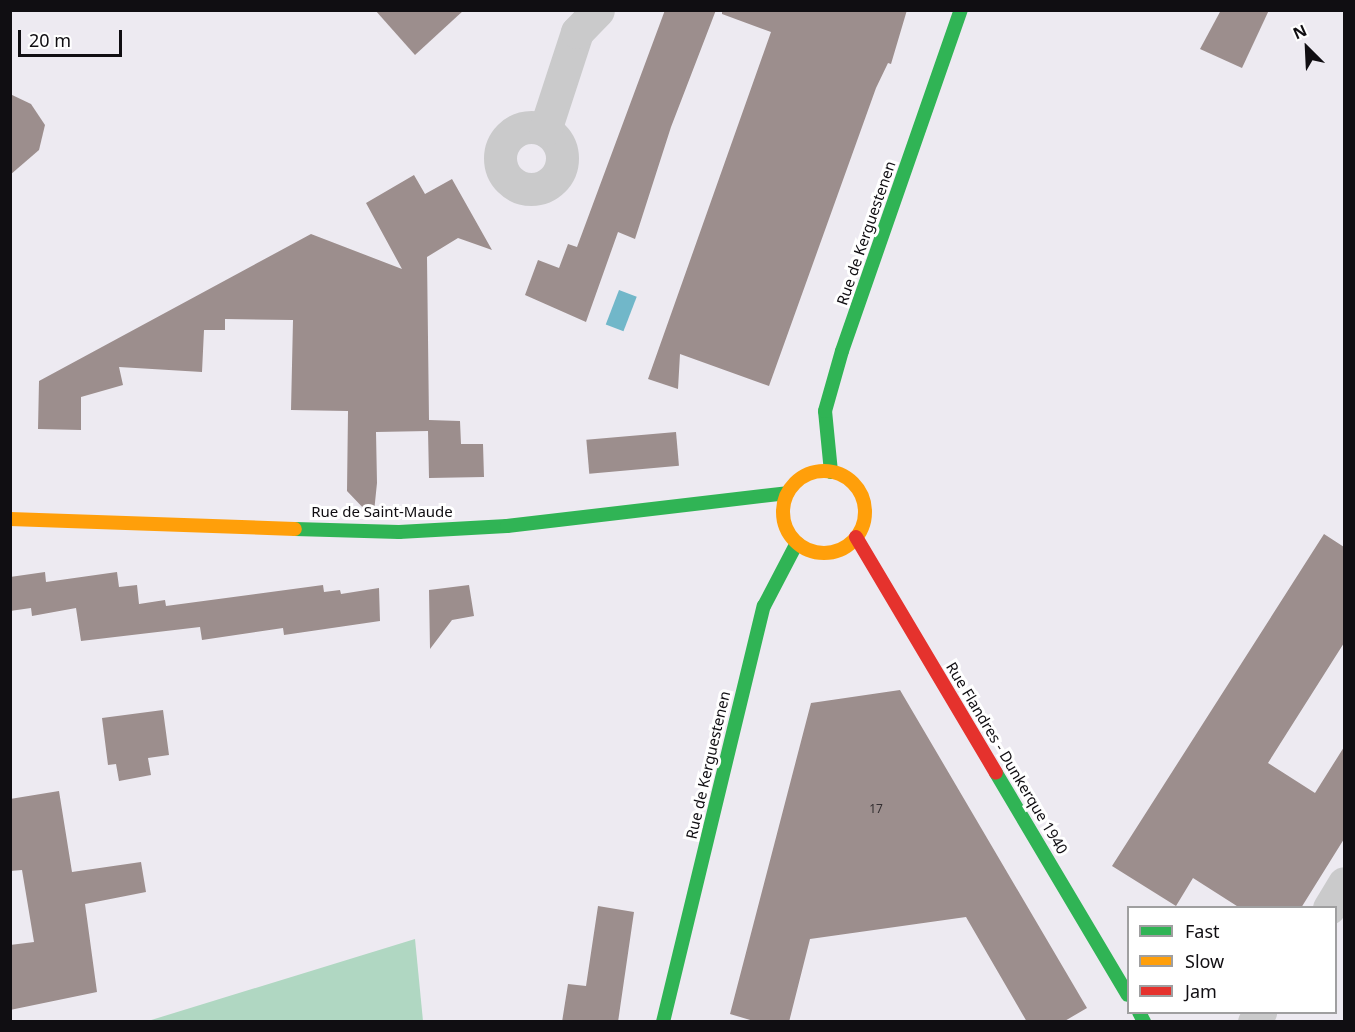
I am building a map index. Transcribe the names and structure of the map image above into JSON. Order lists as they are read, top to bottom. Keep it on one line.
{"streets":{"street":["Rue de Kerguestenen","Rue de Saint-Maude","Rue Flandres - Dunkerque 1940"]},"crossings":[["Rue de Kerguestenen","Rue de Saint-Maude"],["Rue de Kerguestenen","Rue Flandres - Dunkerque 1940"],["Rue de Saint-Maude","Rue Flandres - Dunkerque 1940"]],"house_numbers":["17"],"legend":["Fast","Slow","Jam"],"scale_bar":"20 m","north":"top left"}
